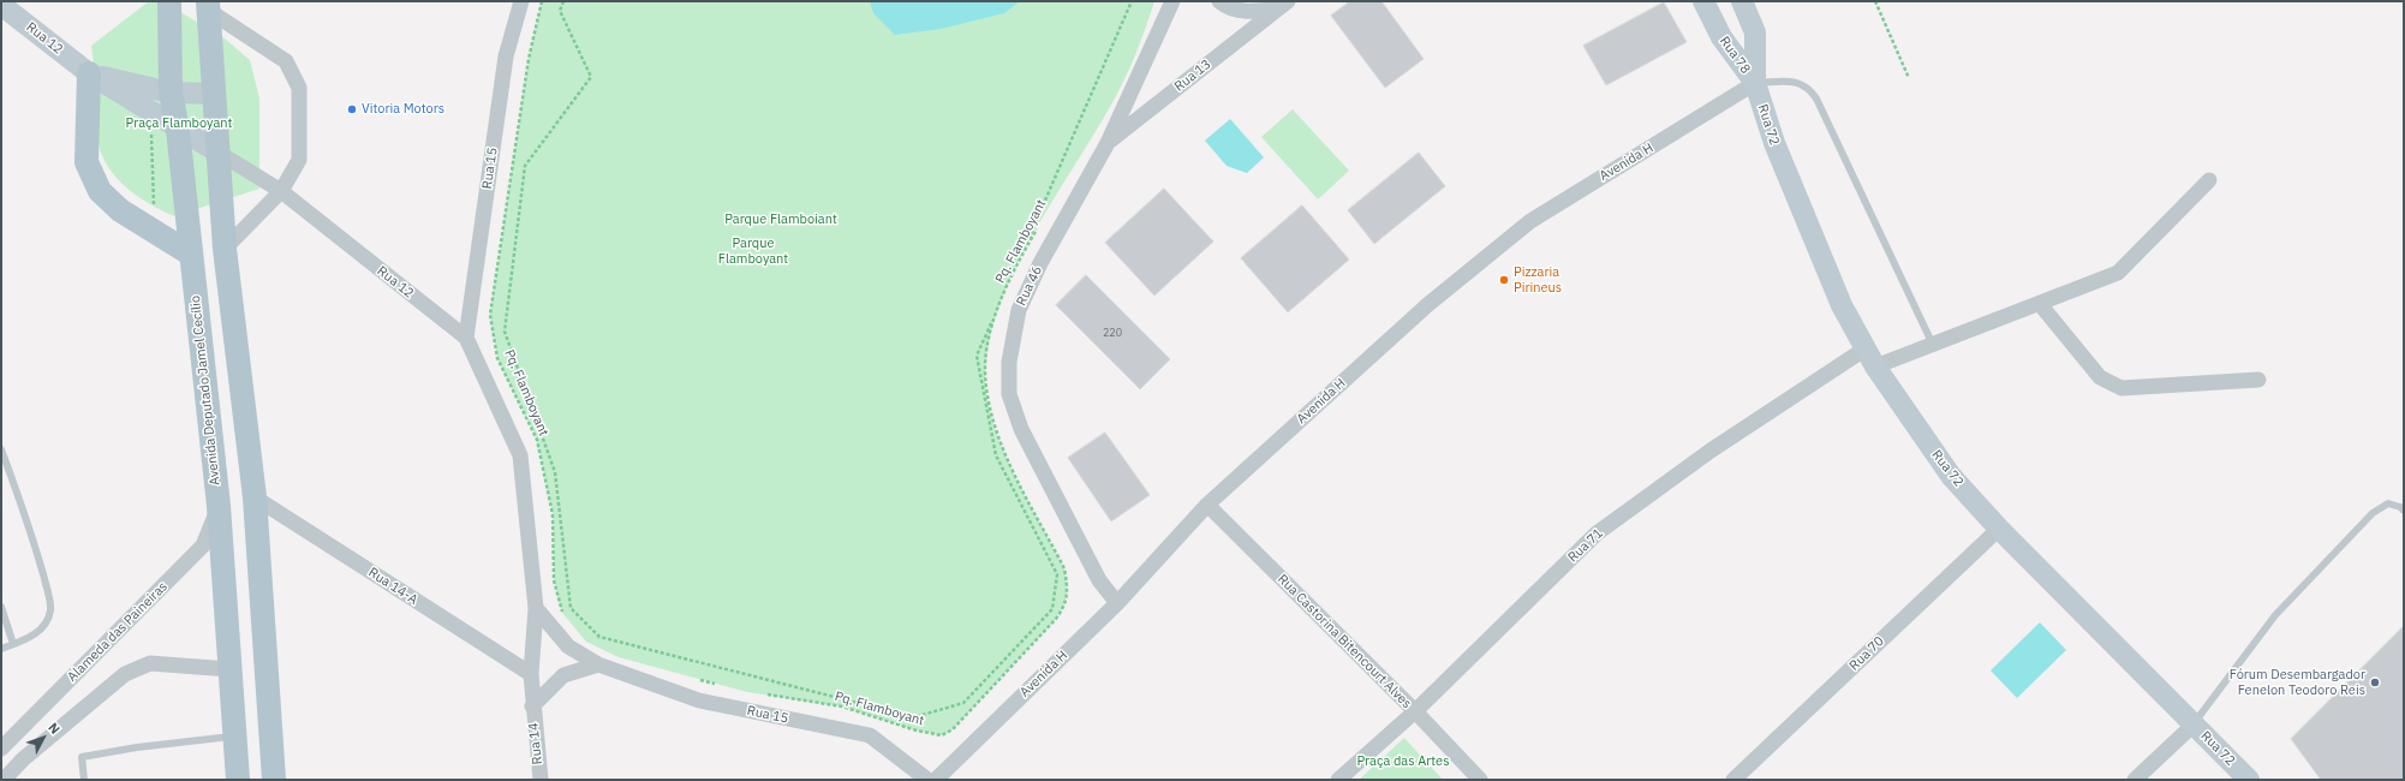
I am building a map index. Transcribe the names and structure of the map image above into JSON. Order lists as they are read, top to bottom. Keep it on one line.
{"streets":{"main road":["Rua 12","Rua 78","Rua 72","Avenida Deputado Jamel Cecílio"],"street":["Rua 13","Avenida H","Rua 15","Rua 46","Rua 71","Rua 14-A","Alameda das Paineiras","Rua Castorina Bitencourt Alves","Rua 70","Rua 14"],"path":["Pq. Flamboyant"]},"crossings":[["Rua 12","Rua 15"],["Rua 12","Avenida Deputado Jamel Cecílio"],["Rua 78","Rua 72"],["Rua 78","Avenida H"],["Rua 13","Rua 46"],["Rua 72","Avenida H"],["Rua 72","Rua 71"],["Rua 72","Rua 70"],["Avenida H","Rua 46"],["Avenida H","Rua Castorina Bitencourt Alves"],["Avenida Deputado Jamel Cecílio","Alameda das Paineiras"],["Rua 71","Rua Castorina Bitencourt Alves"],["Rua 14-A","Rua 14"]],"parks":["Praça Flamboyant","Parque Flamboiant","Parque Flamboyant","Praça das Artes"],"places":["Vitoria Motors","Pizzaria Pirineus","Fórum Desembargador Fenelon Teodoro Reis"],"house_numbers":["220"],"north":"top right"}
